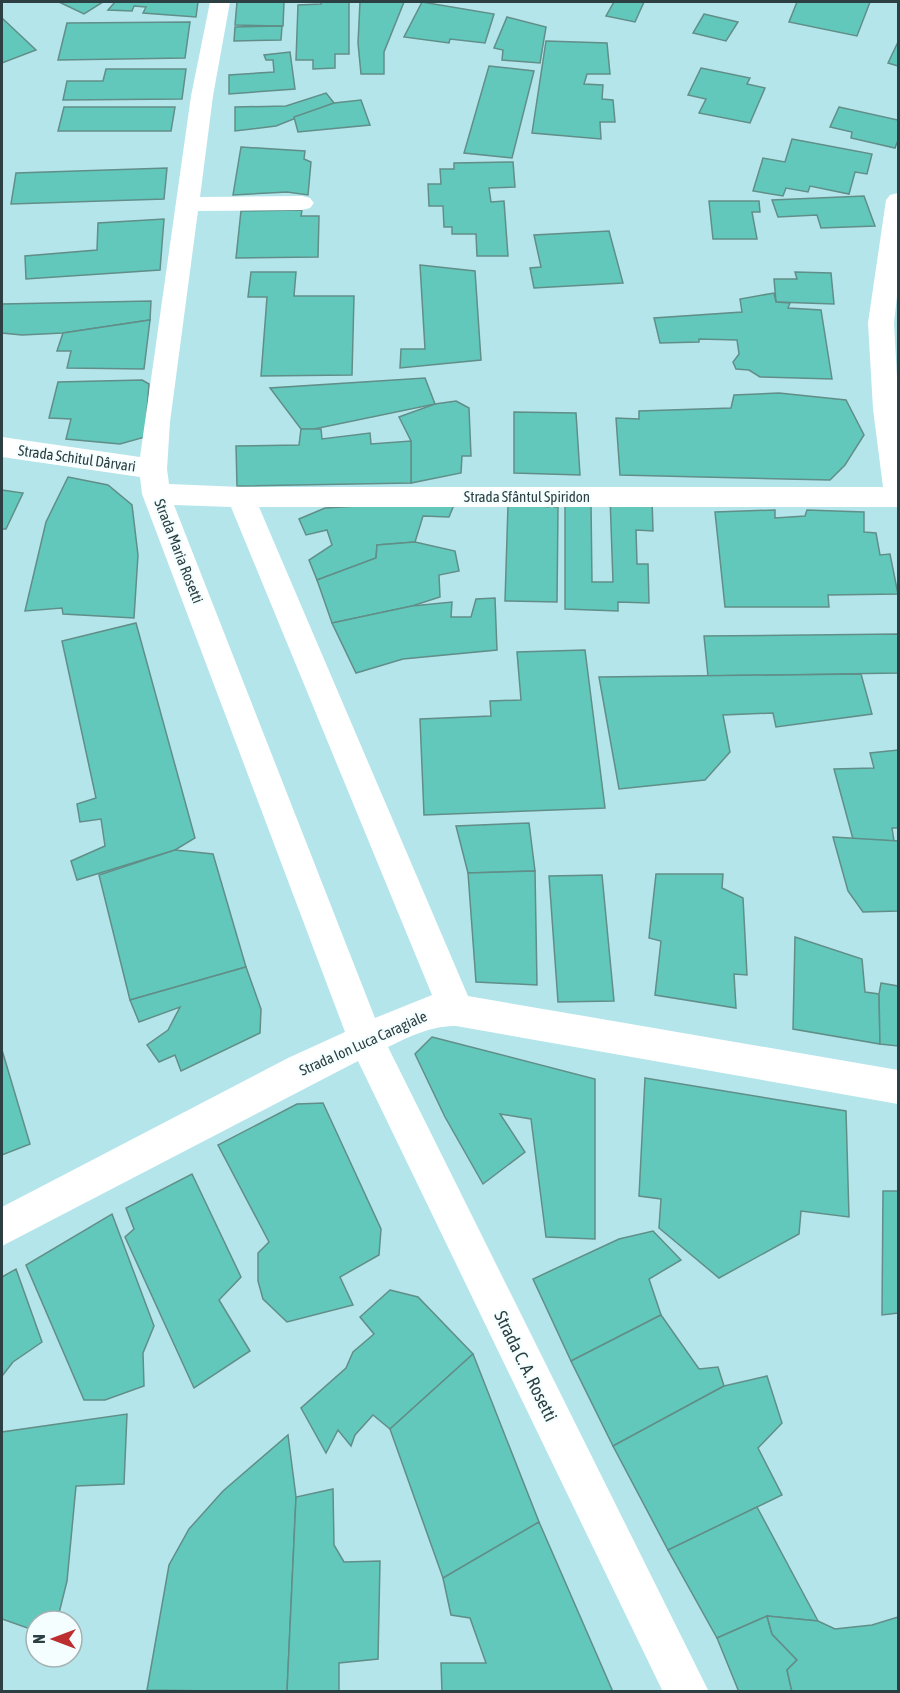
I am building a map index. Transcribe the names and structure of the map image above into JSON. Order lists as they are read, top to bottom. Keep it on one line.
{"streets":{"street":["Strada Schitul Dârvari","Strada Sfântul Spiridon","Strada Maria Rosetti","Strada Ion Luca Caragiale","Strada C. A. Rosetti"]},"crossings":[["Strada Schitul Dârvari","Strada Sfântul Spiridon"],["Strada Schitul Dârvari","Strada Maria Rosetti"],["Strada Sfântul Spiridon","Strada Maria Rosetti"],["Strada Maria Rosetti","Strada Ion Luca Caragiale"],["Strada Maria Rosetti","Strada C. A. Rosetti"],["Strada Ion Luca Caragiale","Strada C. A. Rosetti"]],"north":"left"}
